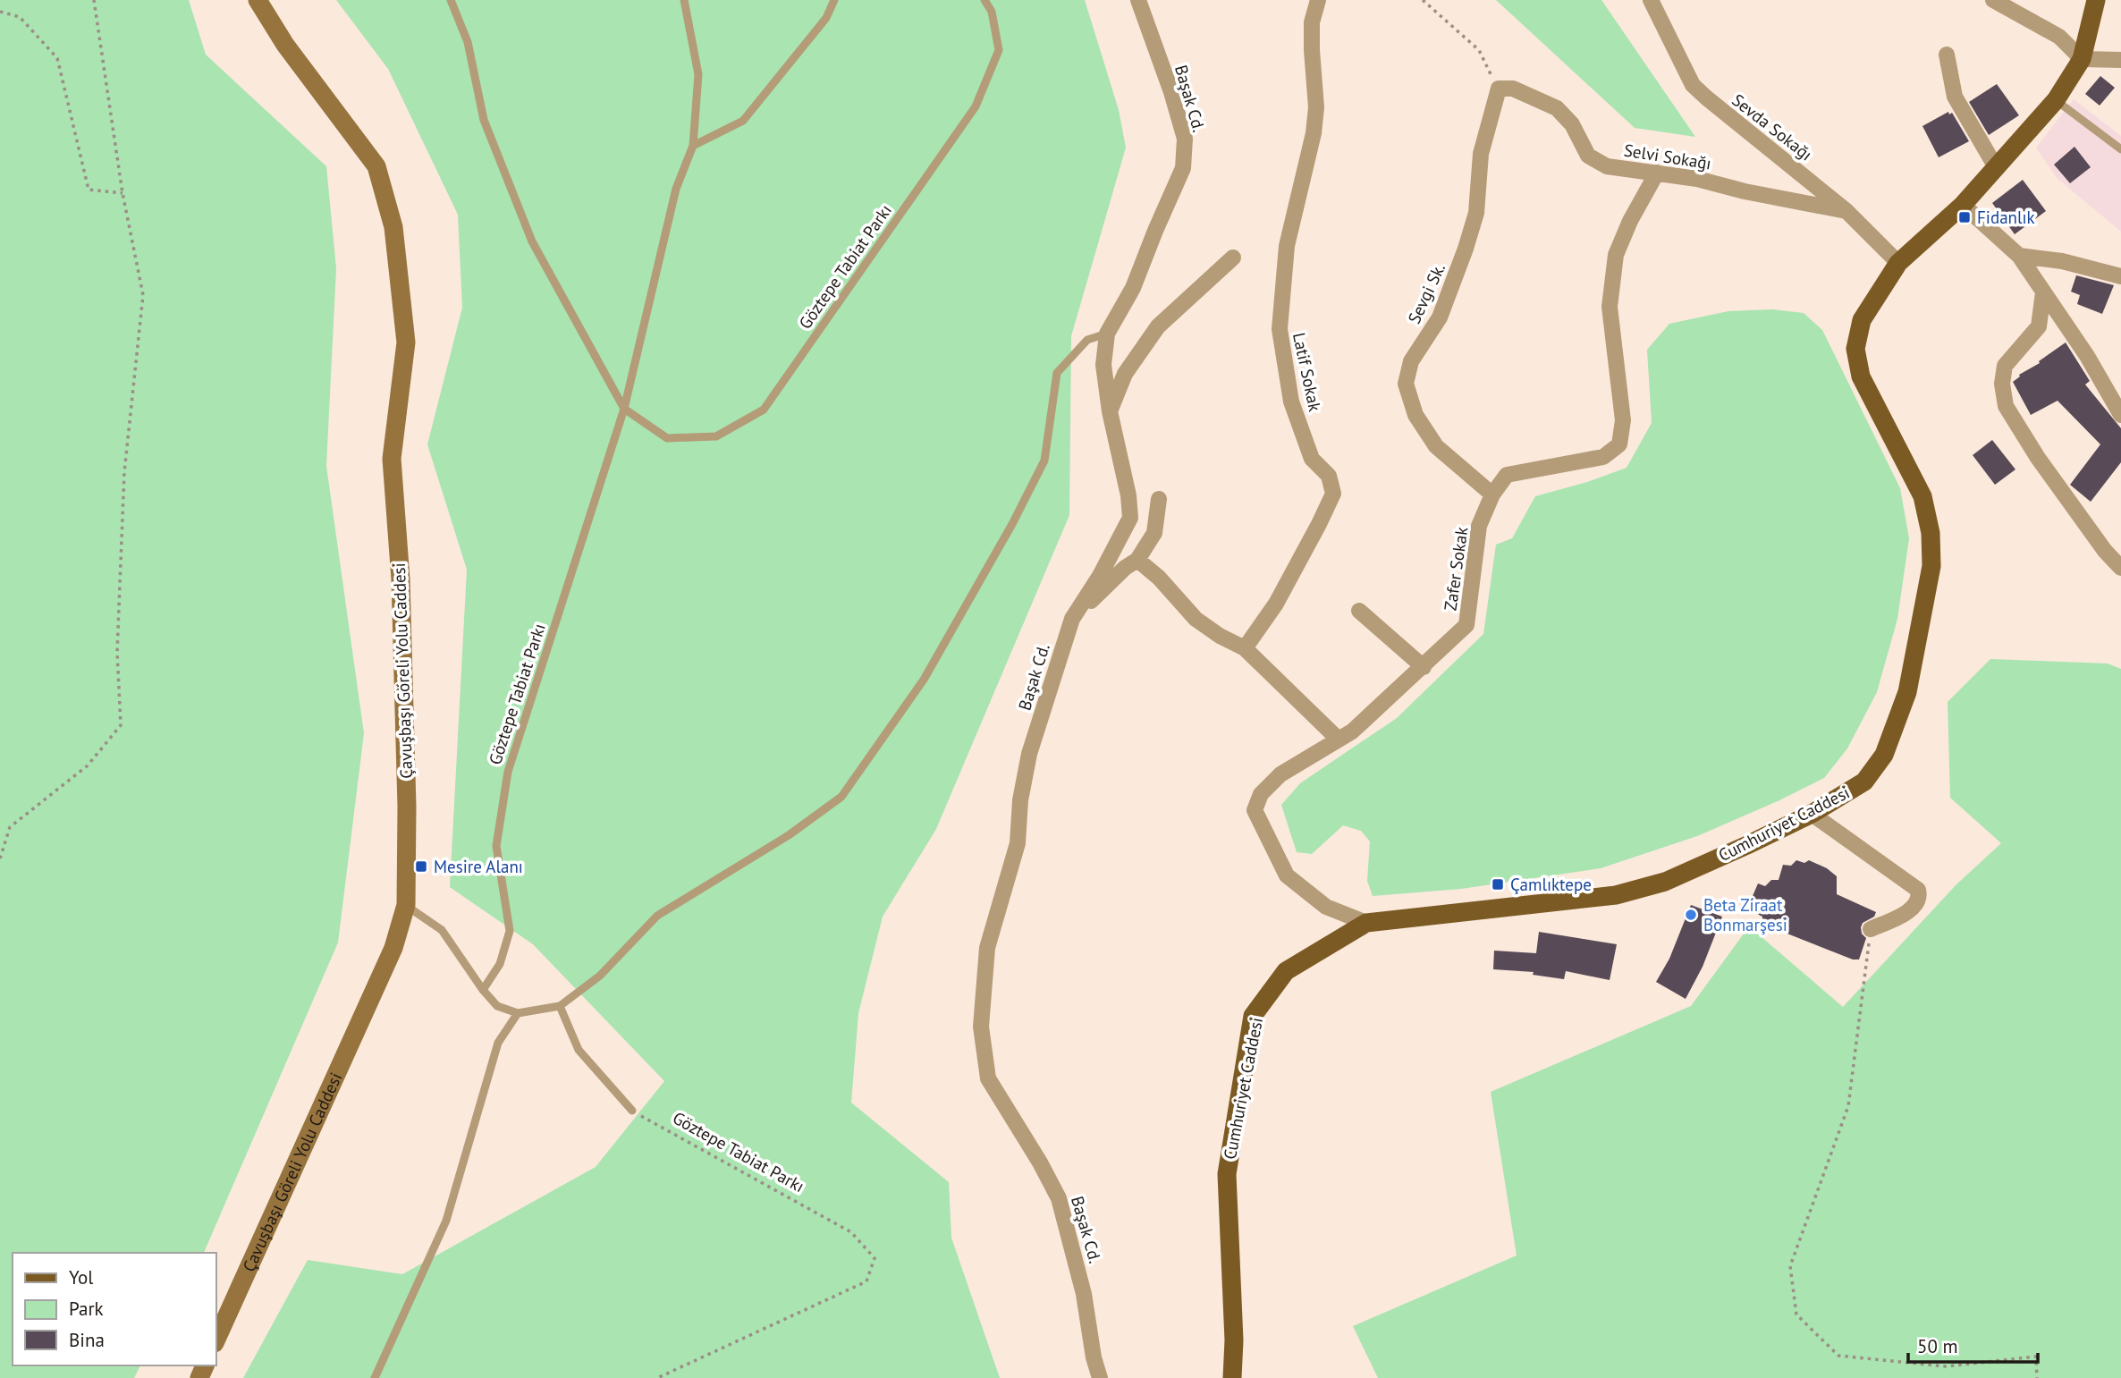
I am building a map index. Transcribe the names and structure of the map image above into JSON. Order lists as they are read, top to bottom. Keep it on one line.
{"streets":{"main road":["Çavuşbaşı Göreli Yolu Caddesi","Cumhuriyet Caddesi"],"street":["Başak Cd.","Sevda Sokağı","Selvi Sokağı","Sevgi Sk.","Latif Sokak","Zafer Sokak"],"lane":["Göztepe Tabiat Parkı"]},"crossings":[["Sevda Sokağı","Selvi Sokağı"],["Sevda Sokağı","Cumhuriyet Caddesi"],["Selvi Sokağı","Sevgi Sk."],["Selvi Sokağı","Zafer Sokak"],["Sevgi Sk.","Zafer Sokak"],["Zafer Sokak","Cumhuriyet Caddesi"]],"places":{"transit":["Fidanlık","Mesire Alanı","Çamlıktepe"],"other":["Beta Ziraat Bonmarşesi"]},"legend":["Yol","Park","Bina"],"scale_bar":"50 m"}
